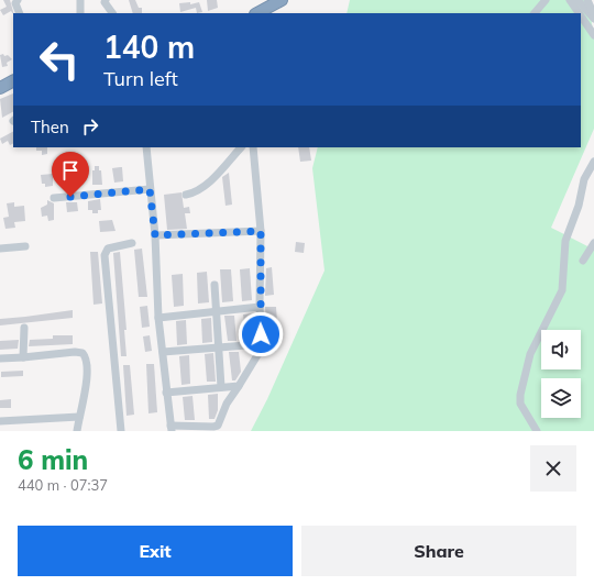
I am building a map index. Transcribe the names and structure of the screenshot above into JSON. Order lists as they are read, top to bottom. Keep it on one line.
{"page":{"turn":["140 m","Turn left"],"then":"Then","heading":["6 min","440 m · 07:37"],"buttons":["Exit","Share"]}}
